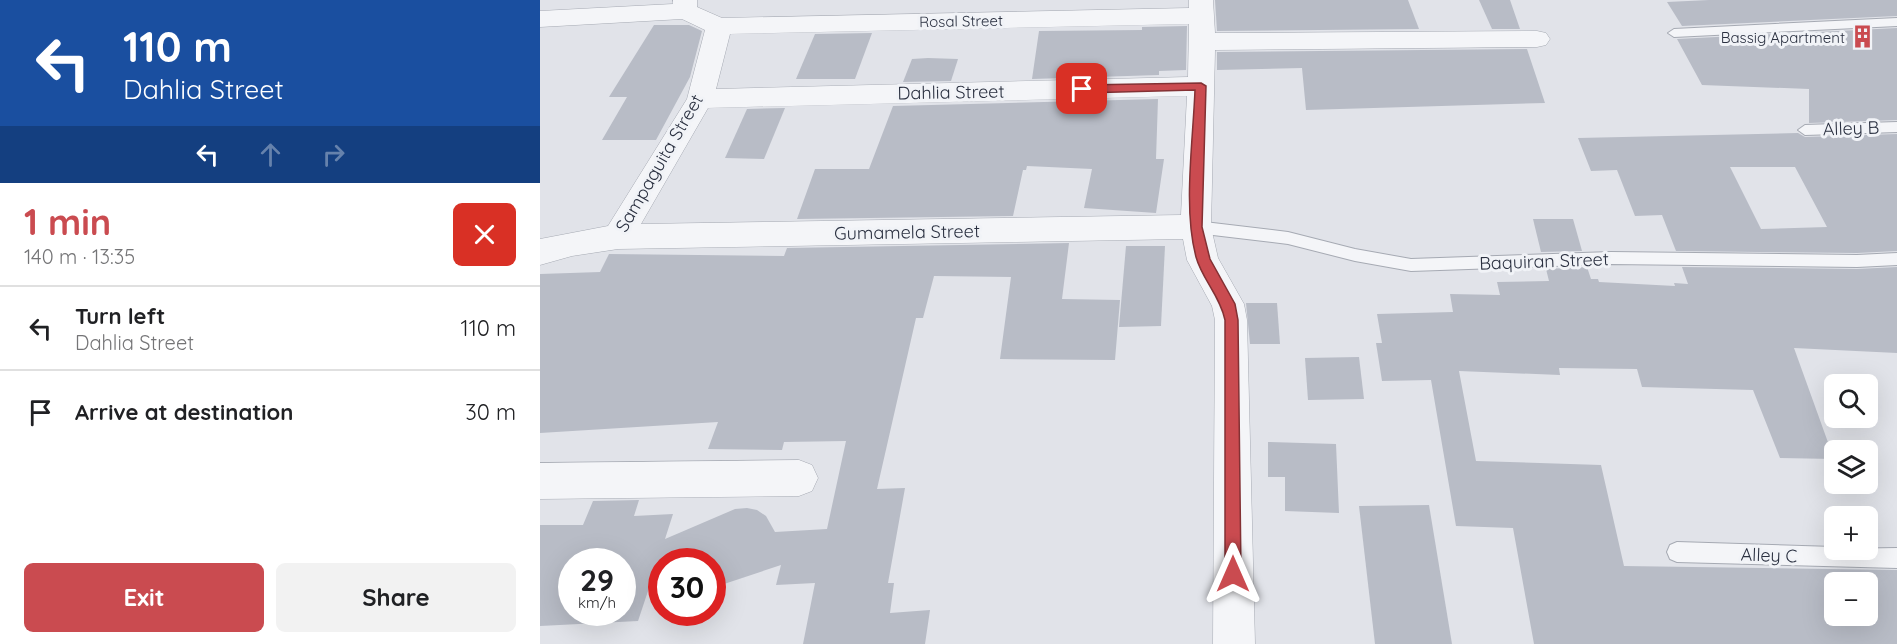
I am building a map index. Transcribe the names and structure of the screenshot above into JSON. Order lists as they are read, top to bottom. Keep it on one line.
{"streets":{"street":["Rosal Street","Dahlia Street","Sampaguita Street","Gumamela Street"],"lane":["Alley B","Baquiran Street","Alley C"]},"crossings":[["Rosal Street","Sampaguita Street"],["Dahlia Street","Sampaguita Street"],["Sampaguita Street","Gumamela Street"],["Gumamela Street","Baquiran Street"]],"places":{"building":["Bassig Apartment"]},"page":{"turn":["110 m","Dahlia Street"],"heading":["1 min","140 m · 13:35"],"list":[{"name":"Turn left","note":"Dahlia Street","value":"110 m"},{"name":"Arrive at destination","value":"30 m"}],"map_buttons":["+","−"],"speed":"29 km/h","limit":"30","buttons":["Exit","Share"]}}
